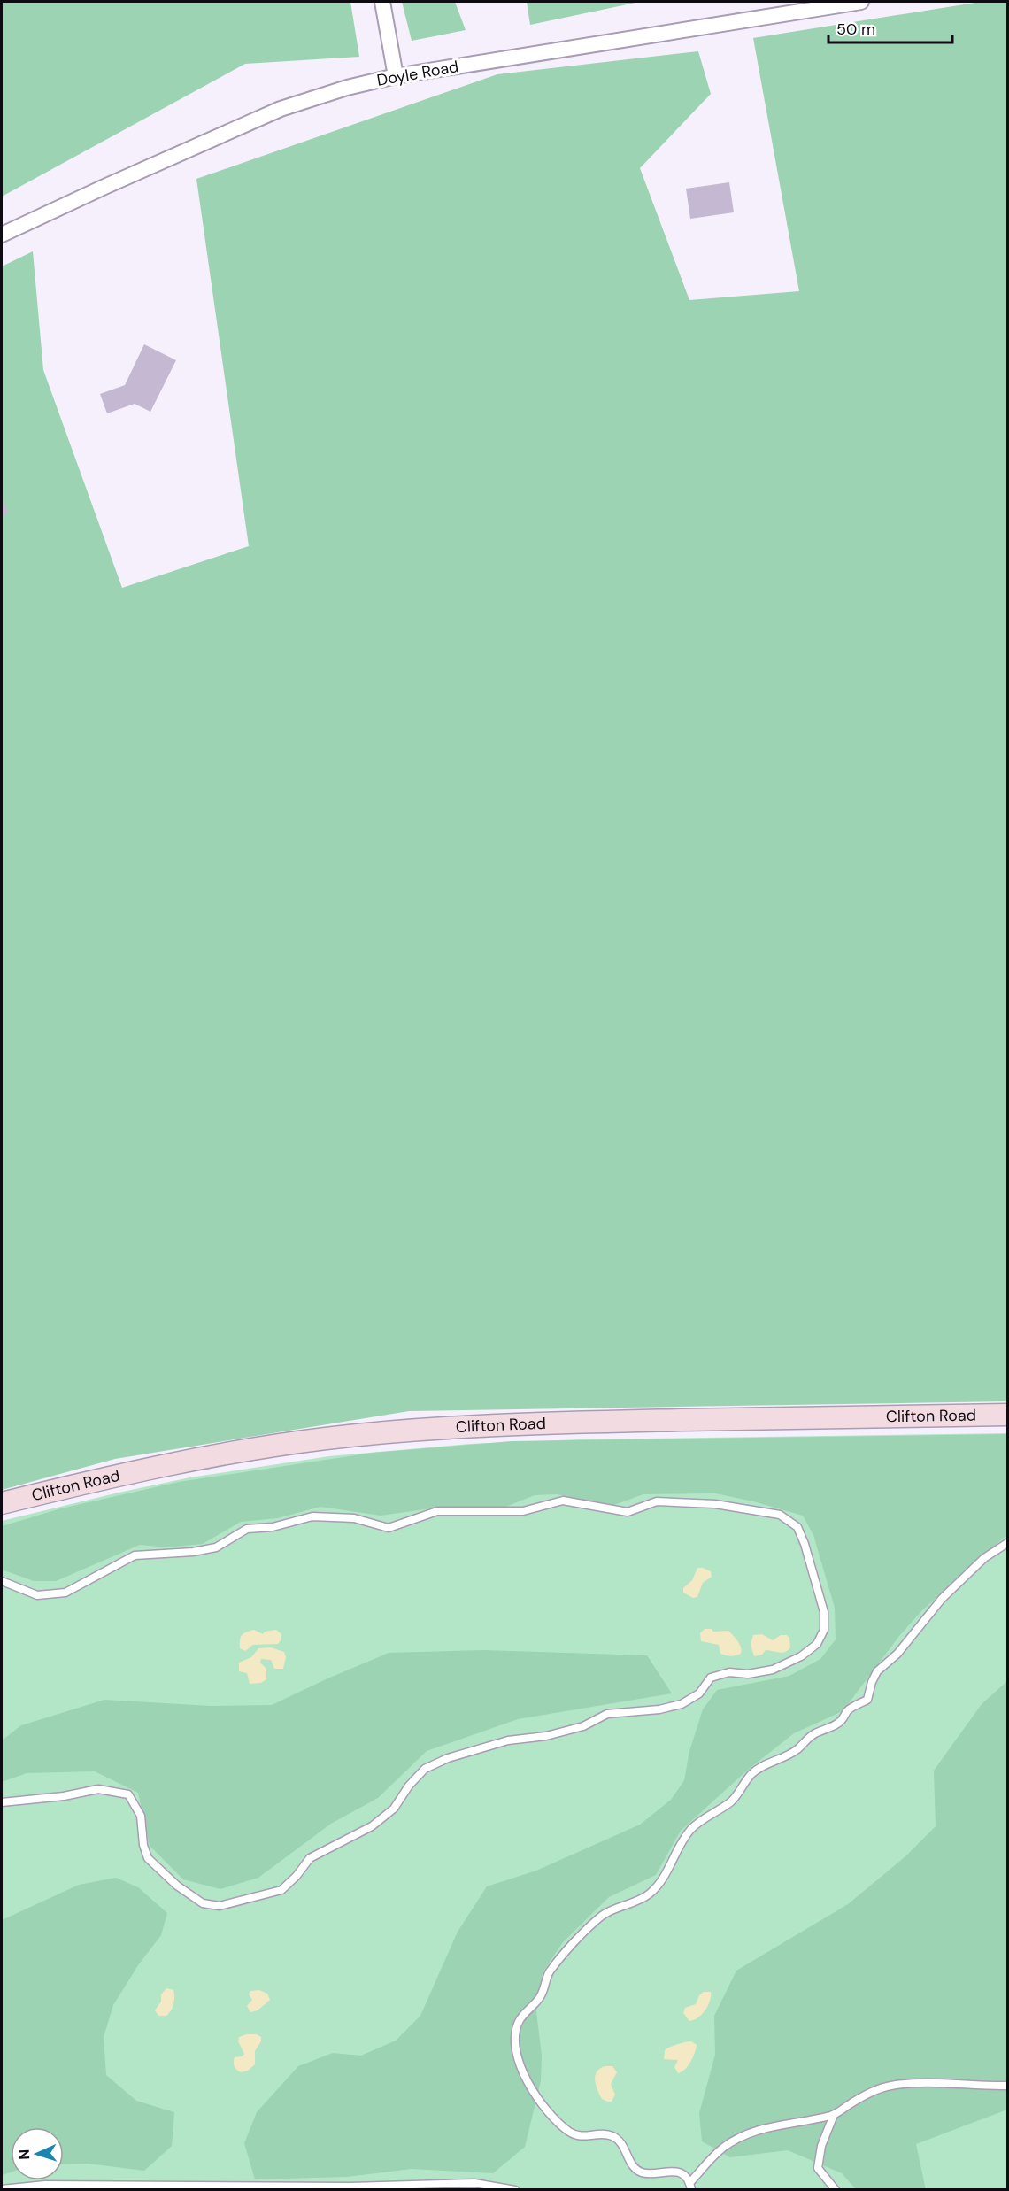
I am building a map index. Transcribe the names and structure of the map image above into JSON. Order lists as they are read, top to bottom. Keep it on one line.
{"streets":{"main road":["Clifton Road"],"street":["Doyle Road"]},"scale_bar":"50 m","north":"left"}
